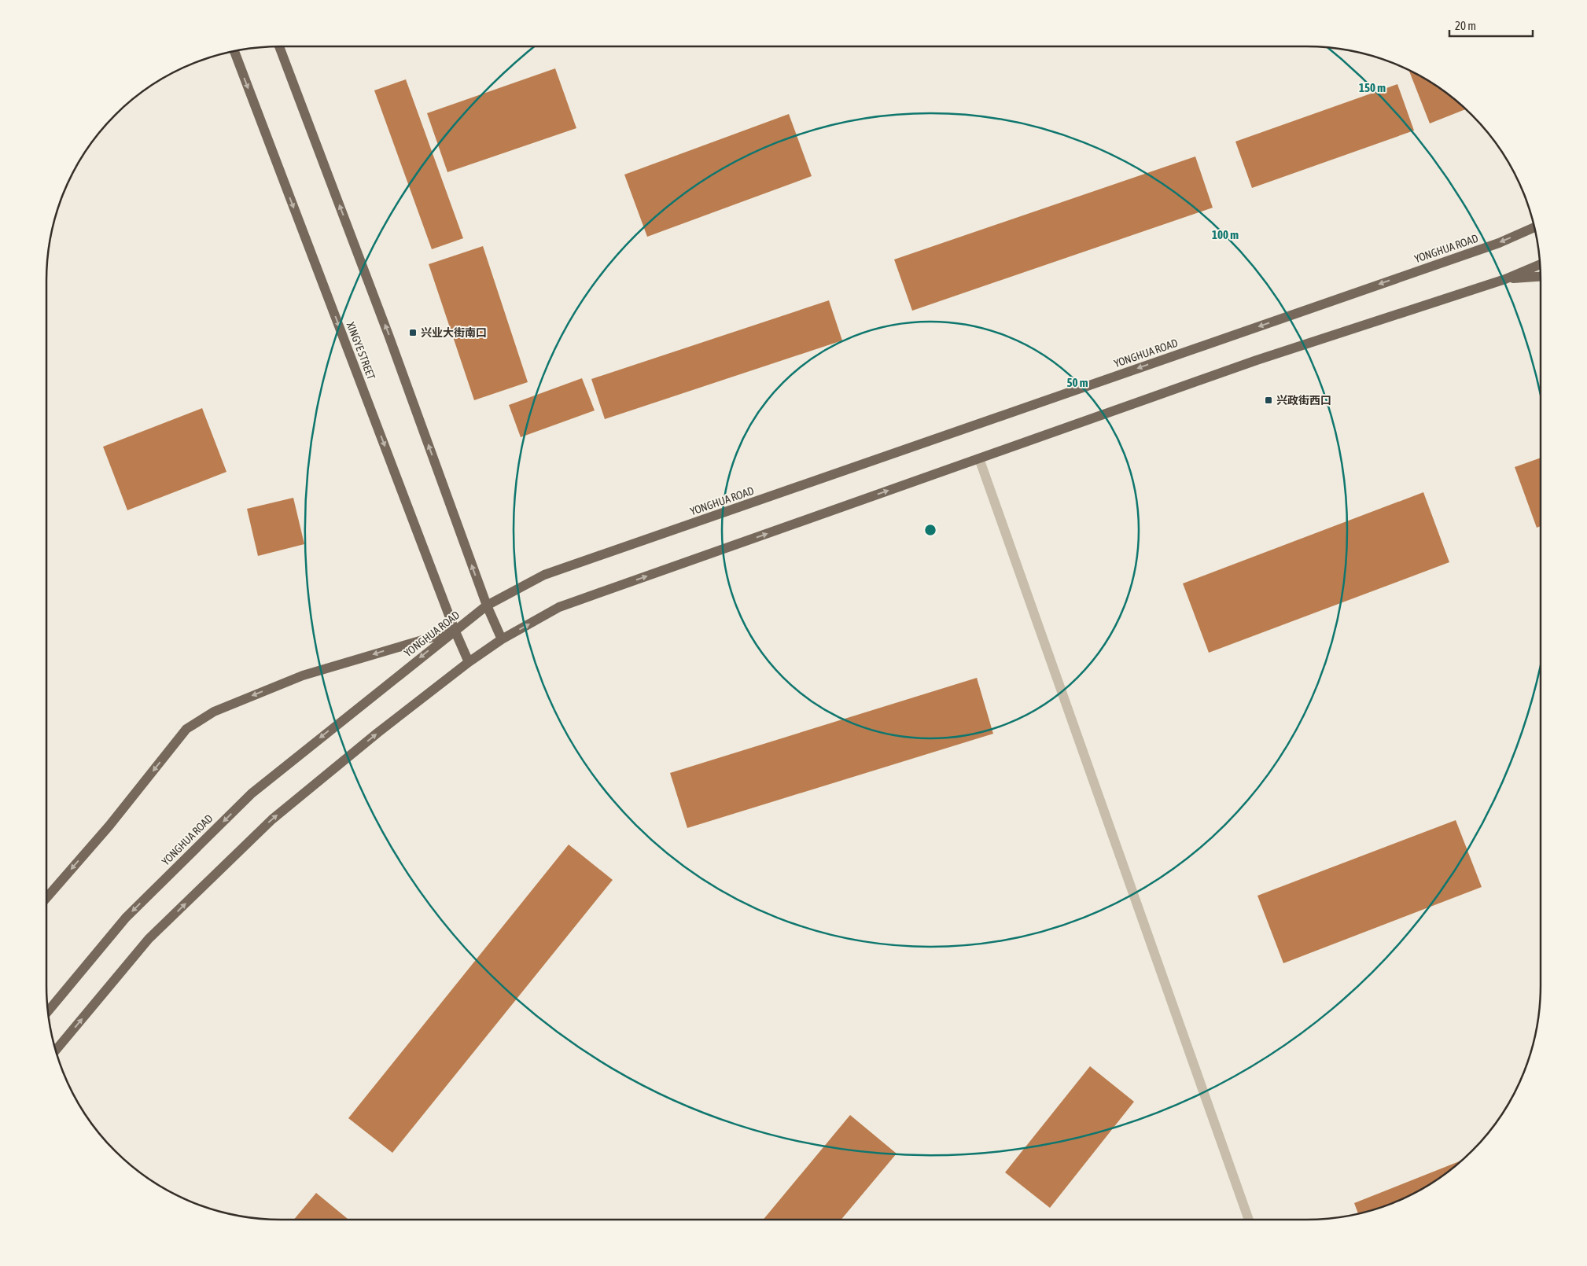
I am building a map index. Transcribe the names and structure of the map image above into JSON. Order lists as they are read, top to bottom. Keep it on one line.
{"streets":{"main road":["YONGHUA ROAD","XINGYE STREET"]},"crossings":[["YONGHUA ROAD","XINGYE STREET"]],"places":{"transit":["兴业大街南口","兴政街西口"]},"scale_bar":"20 m","rings":["150 m","100 m","50 m"]}
